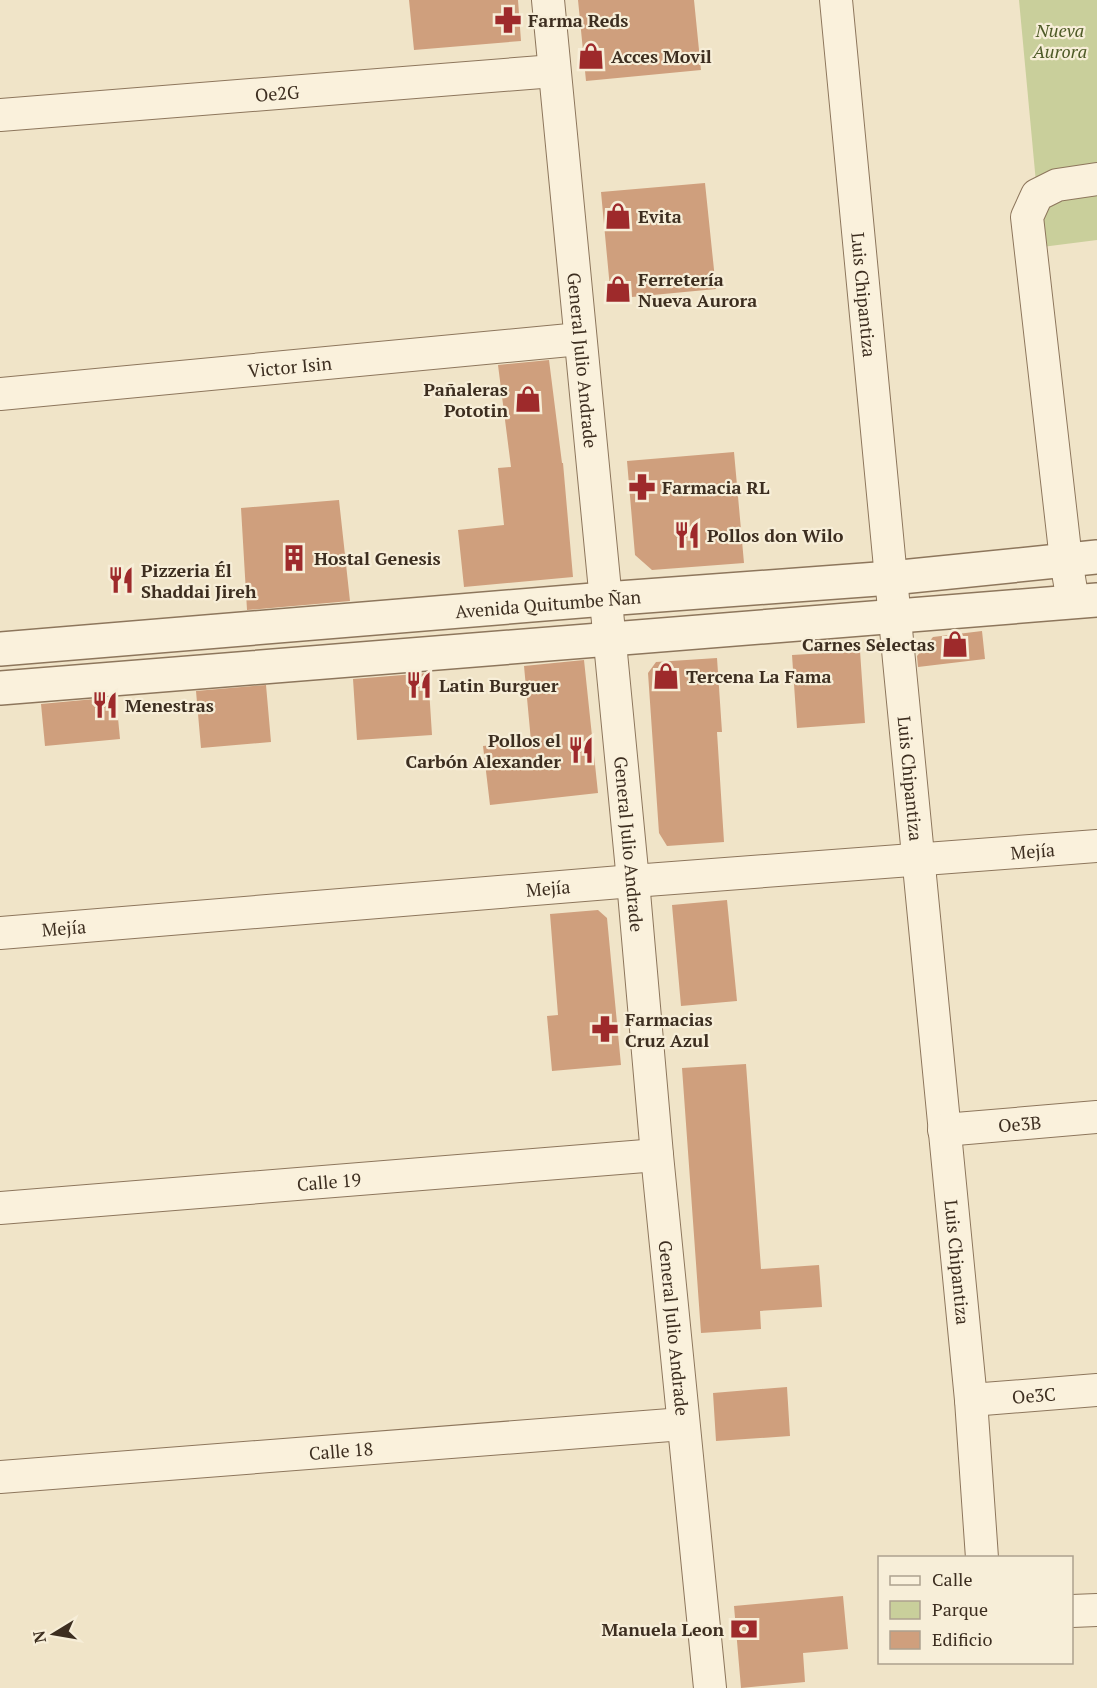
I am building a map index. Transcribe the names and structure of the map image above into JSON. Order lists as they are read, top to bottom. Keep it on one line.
{"streets":{"street":["Oe2G","Luis Chipantiza","General Julio Andrade","Victor Isin","Avenida Quitumbe Ñan","Mejía","Oe3B","Calle 19","Oe3C","Calle 18"]},"crossings":[["Oe2G","General Julio Andrade"],["Luis Chipantiza","Avenida Quitumbe Ñan"],["Luis Chipantiza","Mejía"],["Luis Chipantiza","Oe3B"],["Luis Chipantiza","Oe3C"],["General Julio Andrade","Victor Isin"],["General Julio Andrade","Avenida Quitumbe Ñan"],["General Julio Andrade","Mejía"],["General Julio Andrade","Calle 19"],["General Julio Andrade","Calle 18"]],"parks":["Nueva Aurora"],"places":{"pharmacy":["Farma Reds","Farmacia RL","Farmacias Cruz Azul"],"shop":["Acces Movil","Evita","Ferretería Nueva Aurora","Pañaleras Pototin","Carnes Selectas","Tercena La Fama"],"restaurant":["Pollos don Wilo","Pizzeria Él Shaddai Jireh","Latin Burguer","Menestras","Pollos el Carbón Alexander"],"building":["Hostal Genesis"],"bank":["Manuela Leon"]},"legend":["Calle","Parque","Edificio"],"north":"left"}
